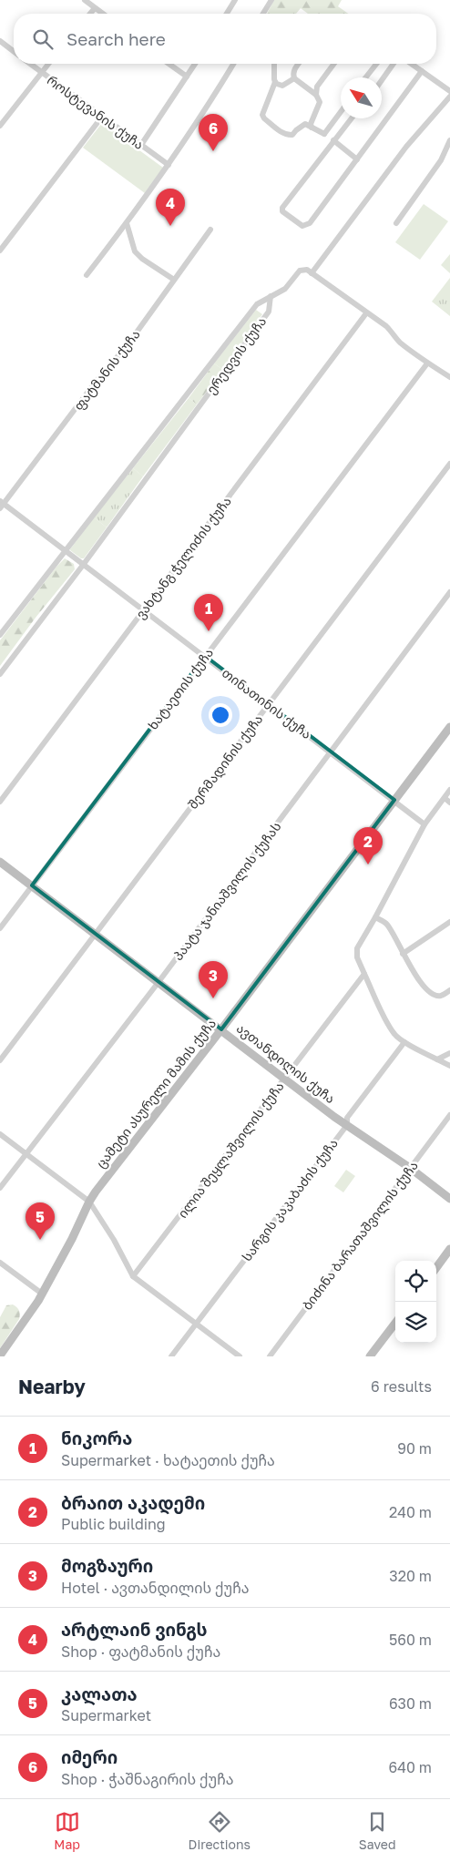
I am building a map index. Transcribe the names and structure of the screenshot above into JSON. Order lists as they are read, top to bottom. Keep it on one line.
{"streets":{"street":["როსტევანის ქუჩა","ერედვის ქუჩა","ფატმანის ქუჩა","ვახტანგ ჭელიძის ქუჩა","ხატაეთის ქუჩა","თინათინის ქუჩა","შერმადინის ქუჩა","პაატა ჯანიაშვილის ქუჩას","ავთანდილის ქუჩა","ცამეტი ასურელი მამის ქუჩა","ილია შეყლაშვილის ქუჩა","სარგის კაკაბაძის ქუჩა","ბიძინა ბარათაშვილის ქუჩა"]},"crossings":[["ერედვის ქუჩა","თინათინის ქუჩა"],["ფატმანის ქუჩა","თინათინის ქუჩა"],["ვახტანგ ჭელიძის ქუჩა","თინათინის ქუჩა"],["ხატაეთის ქუჩა","თინათინის ქუჩა"],["ხატაეთის ქუჩა","ავთანდილის ქუჩა"],["თინათინის ქუჩა","შერმადინის ქუჩა"],["თინათინის ქუჩა","პაატა ჯანიაშვილის ქუჩას"],["თინათინის ქუჩა","ცამეტი ასურელი მამის ქუჩა"],["შერმადინის ქუჩა","ავთანდილის ქუჩა"],["პაატა ჯანიაშვილის ქუჩას","ავთანდილის ქუჩა"],["ავთანდილის ქუჩა","ცამეტი ასურელი მამის ქუჩა"],["ავთანდილის ქუჩა","ილია შეყლაშვილის ქუჩა"],["ავთანდილის ქუჩა","სარგის კაკაბაძის ქუჩა"],["ავთანდილის ქუჩა","ბიძინა ბარათაშვილის ქუჩა"]],"north":"top left","page":{"search":"Search here","pins":["6","4","1","2","3","5"],"heading":["Nearby","6 results"],"list":[{"mark":"1","name":"ნიკორა","note":"Supermarket · ხატაეთის ქუჩა","value":"90 m"},{"mark":"2","name":"ბრაით აკადემი","note":"Public building","value":"240 m"},{"mark":"3","name":"მოგზაური","note":"Hotel · ავთანდილის ქუჩა","value":"320 m"},{"mark":"4","name":"არტლაინ ვინგს","note":"Shop · ფატმანის ქუჩა","value":"560 m"},{"mark":"5","name":"კალათა","note":"Supermarket","value":"630 m"},{"mark":"6","name":"იმერი","note":"Shop · ჭაშნაგირის ქუჩა","value":"640 m"}],"nav":["Map","Directions","Saved"]}}
